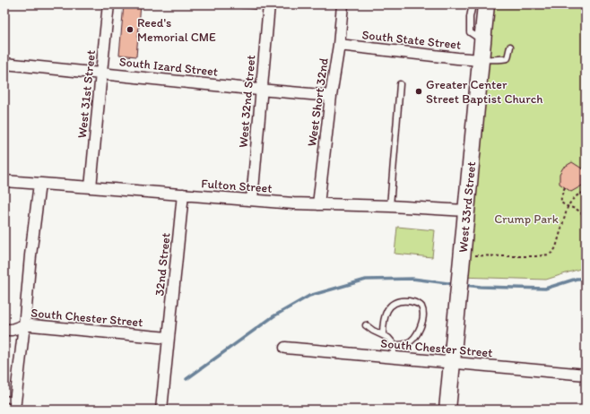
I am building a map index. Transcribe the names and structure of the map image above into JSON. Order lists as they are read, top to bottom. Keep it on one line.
{"streets":{"street":["South State Street","South Izard Street","West 31st Street","West 32nd Street","West Short 32nd","Fulton Street","West 33rd Street","32nd Street","South Chester Street"]},"crossings":[["South State Street","West Short 32nd"],["South State Street","West 33rd Street"],["South Izard Street","West 31st Street"],["South Izard Street","West 32nd Street"],["South Izard Street","West Short 32nd"],["West 31st Street","Fulton Street"],["West 32nd Street","Fulton Street"],["West Short 32nd","Fulton Street"],["Fulton Street","West 33rd Street"],["Fulton Street","32nd Street"],["West 33rd Street","South Chester Street"],["32nd Street","South Chester Street"]],"parks":["Crump Park"],"places":["Reed's Memorial CME","Greater Center Street Baptist Church"]}
